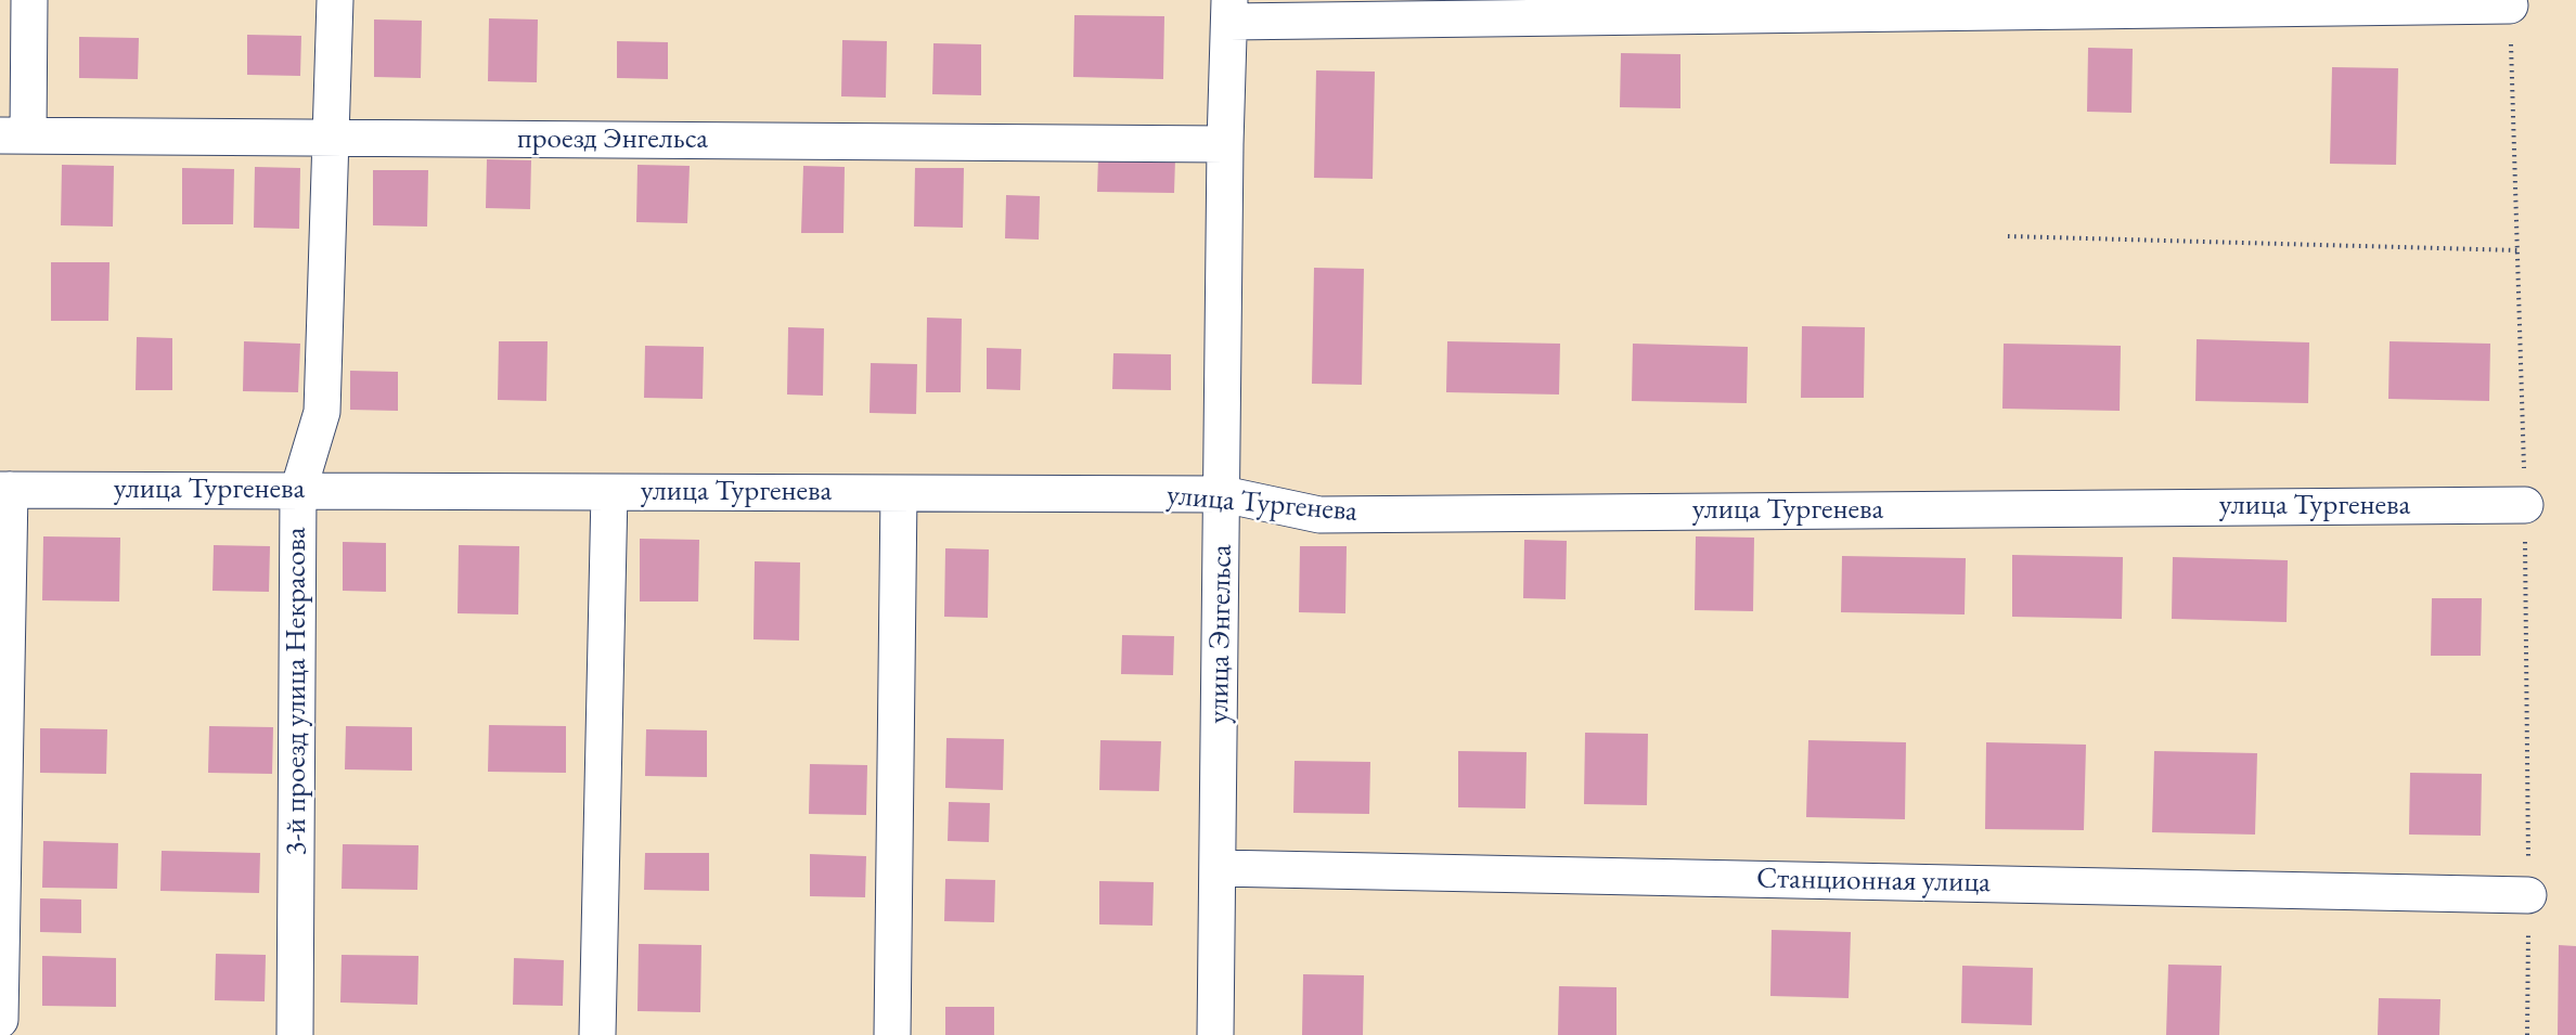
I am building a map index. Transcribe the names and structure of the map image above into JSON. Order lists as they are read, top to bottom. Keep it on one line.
{"streets":{"street":["проезд Энгельса","улица Тургенева","улица Энгельса","3-й проезд улица Некрасова","Станционная улица"]},"crossings":[["проезд Энгельса","улица Энгельса"],["проезд Энгельса","3-й проезд улица Некрасова"],["улица Тургенева","улица Энгельса"],["улица Тургенева","3-й проезд улица Некрасова"],["улица Энгельса","Станционная улица"]]}
